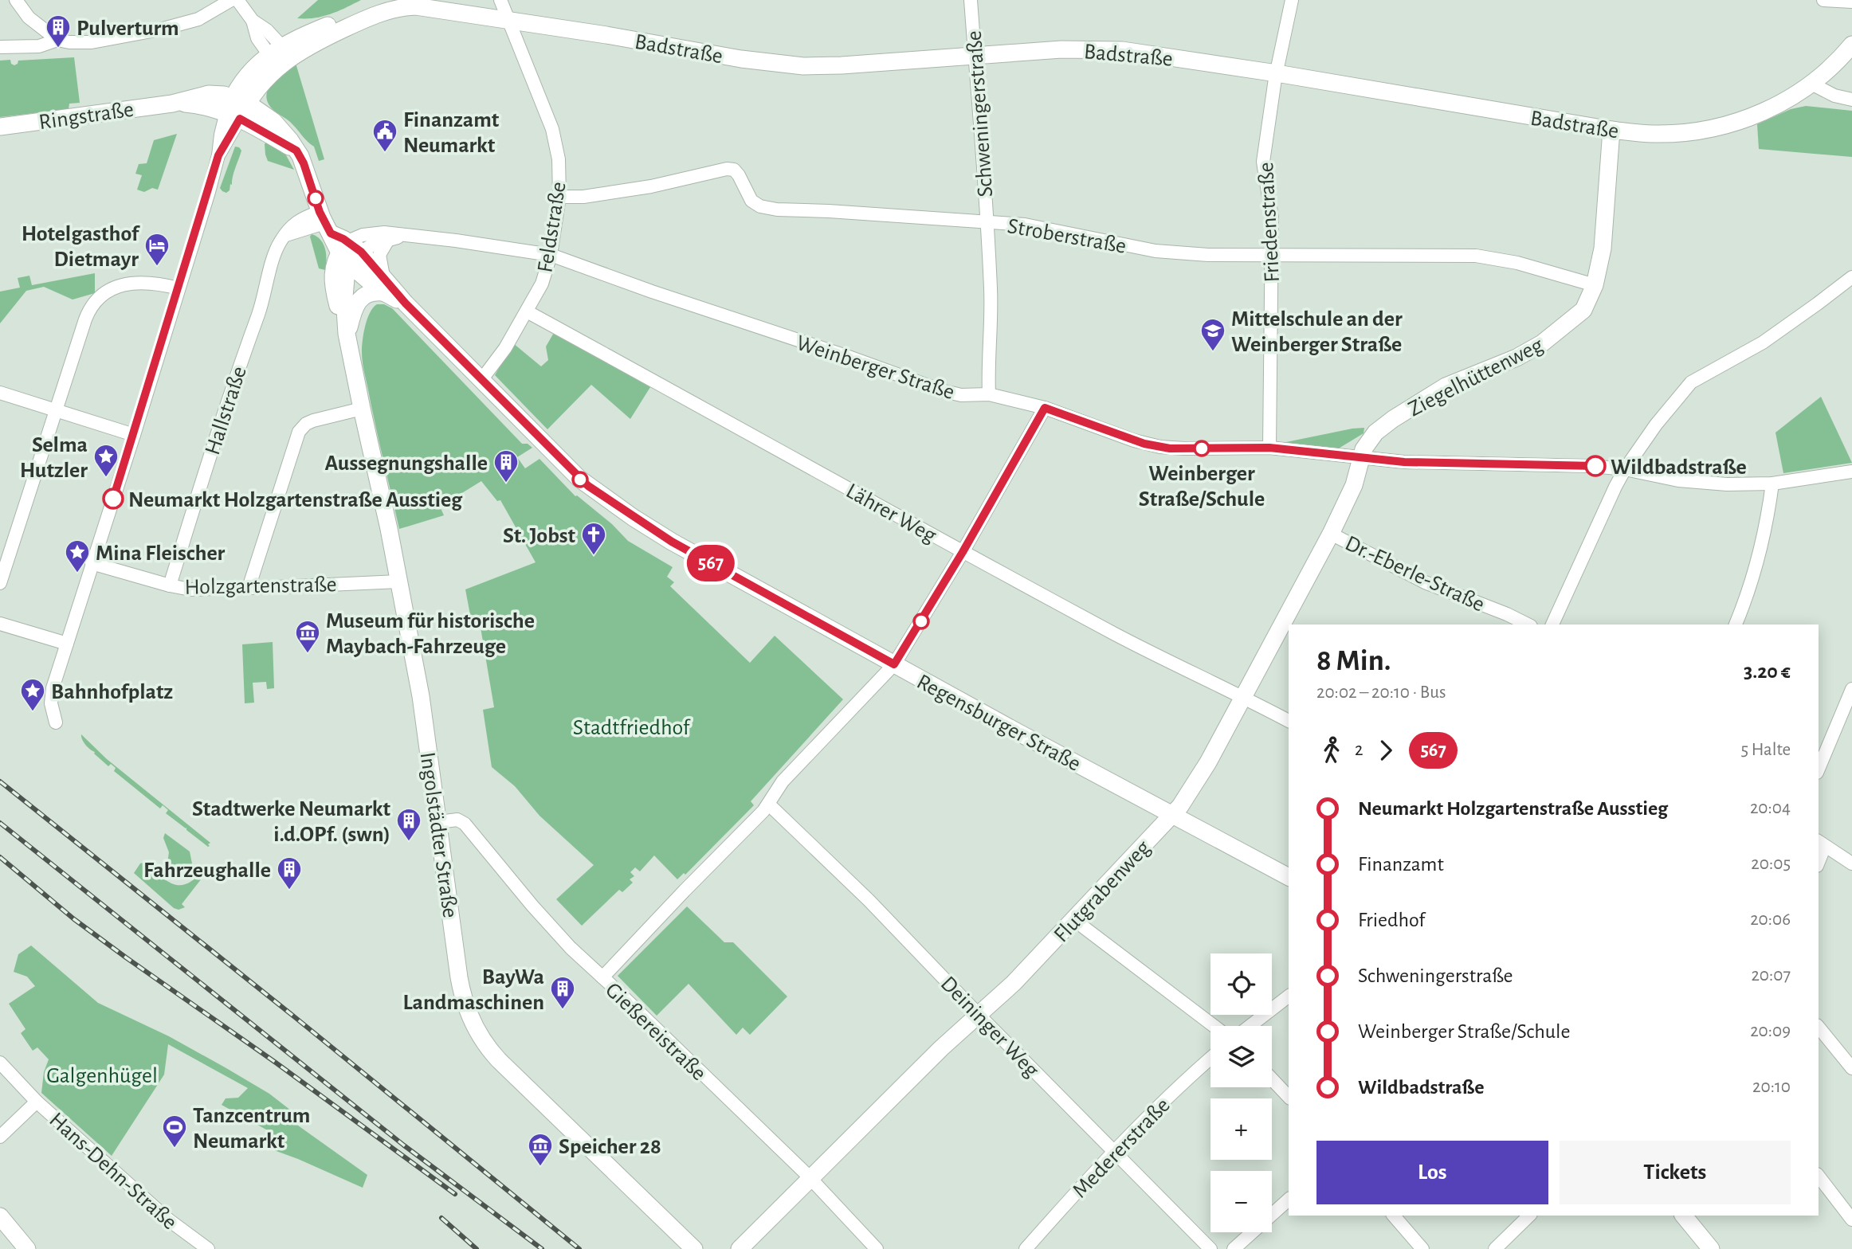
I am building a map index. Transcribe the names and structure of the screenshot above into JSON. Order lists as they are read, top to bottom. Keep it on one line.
{"streets":{"main road":["Badstraße","Ringstraße","Ziegelhüttenweg","Regensburger Straße","Ingolstädter Straße","Flutgrabenweg"],"street":["Schweningerstraße","Friedenstraße","Feldstraße","Stroberstraße","Weinberger Straße","Hallstraße","Lährer Weg","Dr.-Eberle-Straße","Holzgartenstraße","Deininger Weg","Gießereistraße","Medererstraße","Hans-Dehn-Straße"]},"crossings":[["Badstraße","Schweningerstraße"],["Badstraße","Ringstraße"],["Badstraße","Friedenstraße"],["Badstraße","Feldstraße"],["Badstraße","Ziegelhüttenweg"],["Schweningerstraße","Stroberstraße"],["Schweningerstraße","Weinberger Straße"],["Friedenstraße","Stroberstraße"],["Friedenstraße","Weinberger Straße"],["Feldstraße","Stroberstraße"],["Feldstraße","Weinberger Straße"],["Feldstraße","Lährer Weg"],["Feldstraße","Regensburger Straße"],["Stroberstraße","Ziegelhüttenweg"],["Weinberger Straße","Ziegelhüttenweg"],["Weinberger Straße","Regensburger Straße"],["Weinberger Straße","Ingolstädter Straße"],["Weinberger Straße","Flutgrabenweg"],["Ziegelhüttenweg","Flutgrabenweg"],["Hallstraße","Holzgartenstraße"],["Lährer Weg","Flutgrabenweg"],["Dr.-Eberle-Straße","Flutgrabenweg"],["Holzgartenstraße","Ingolstädter Straße"],["Regensburger Straße","Ingolstädter Straße"],["Regensburger Straße","Flutgrabenweg"],["Ingolstädter Straße","Gießereistraße"],["Flutgrabenweg","Deininger Weg"],["Flutgrabenweg","Gießereistraße"],["Deininger Weg","Medererstraße"]],"parks":["Stadtfriedhof","Galgenhügel"],"places":{"building":["Pulverturm","Aussegnungshalle","Stadtwerke Neumarkt i.d.OPf. (swn)","Fahrzeughalle","BayWa Landmaschinen"],"public building":["Finanzamt Neumarkt"],"hotel":["Hotelgasthof Dietmayr"],"school or university":["Mittelschule an der Weinberger Straße"],"other":["Weinberger Straße/Schule","Wildbadstraße","Neumarkt Holzgartenstraße Ausstieg"],"place":["Selma Hutzler","Mina Fleischer","Bahnhofplatz"],"church":["St. Jobst"],"museum":["Museum für historische Maybach-Fahrzeuge","Speicher 28"],"sports":["Tanzcentrum Neumarkt"]},"lines":["bus line 567"],"page":{"on_map":"567","heading":["8 Min.","20:02 – 20:10 · Bus","3.20 €"],"legs":["2","567","5 Halte"],"list":[{"name":"Neumarkt Holzgartenstraße Ausstieg","value":"20:04"},{"name":"Finanzamt","value":"20:05"},{"name":"Friedhof","value":"20:06"},{"name":"Schweningerstraße","value":"20:07"},{"name":"Weinberger Straße/Schule","value":"20:09"},{"name":"Wildbadstraße","value":"20:10"}],"map_buttons":["+","−"],"buttons":["Los","Tickets"]}}
